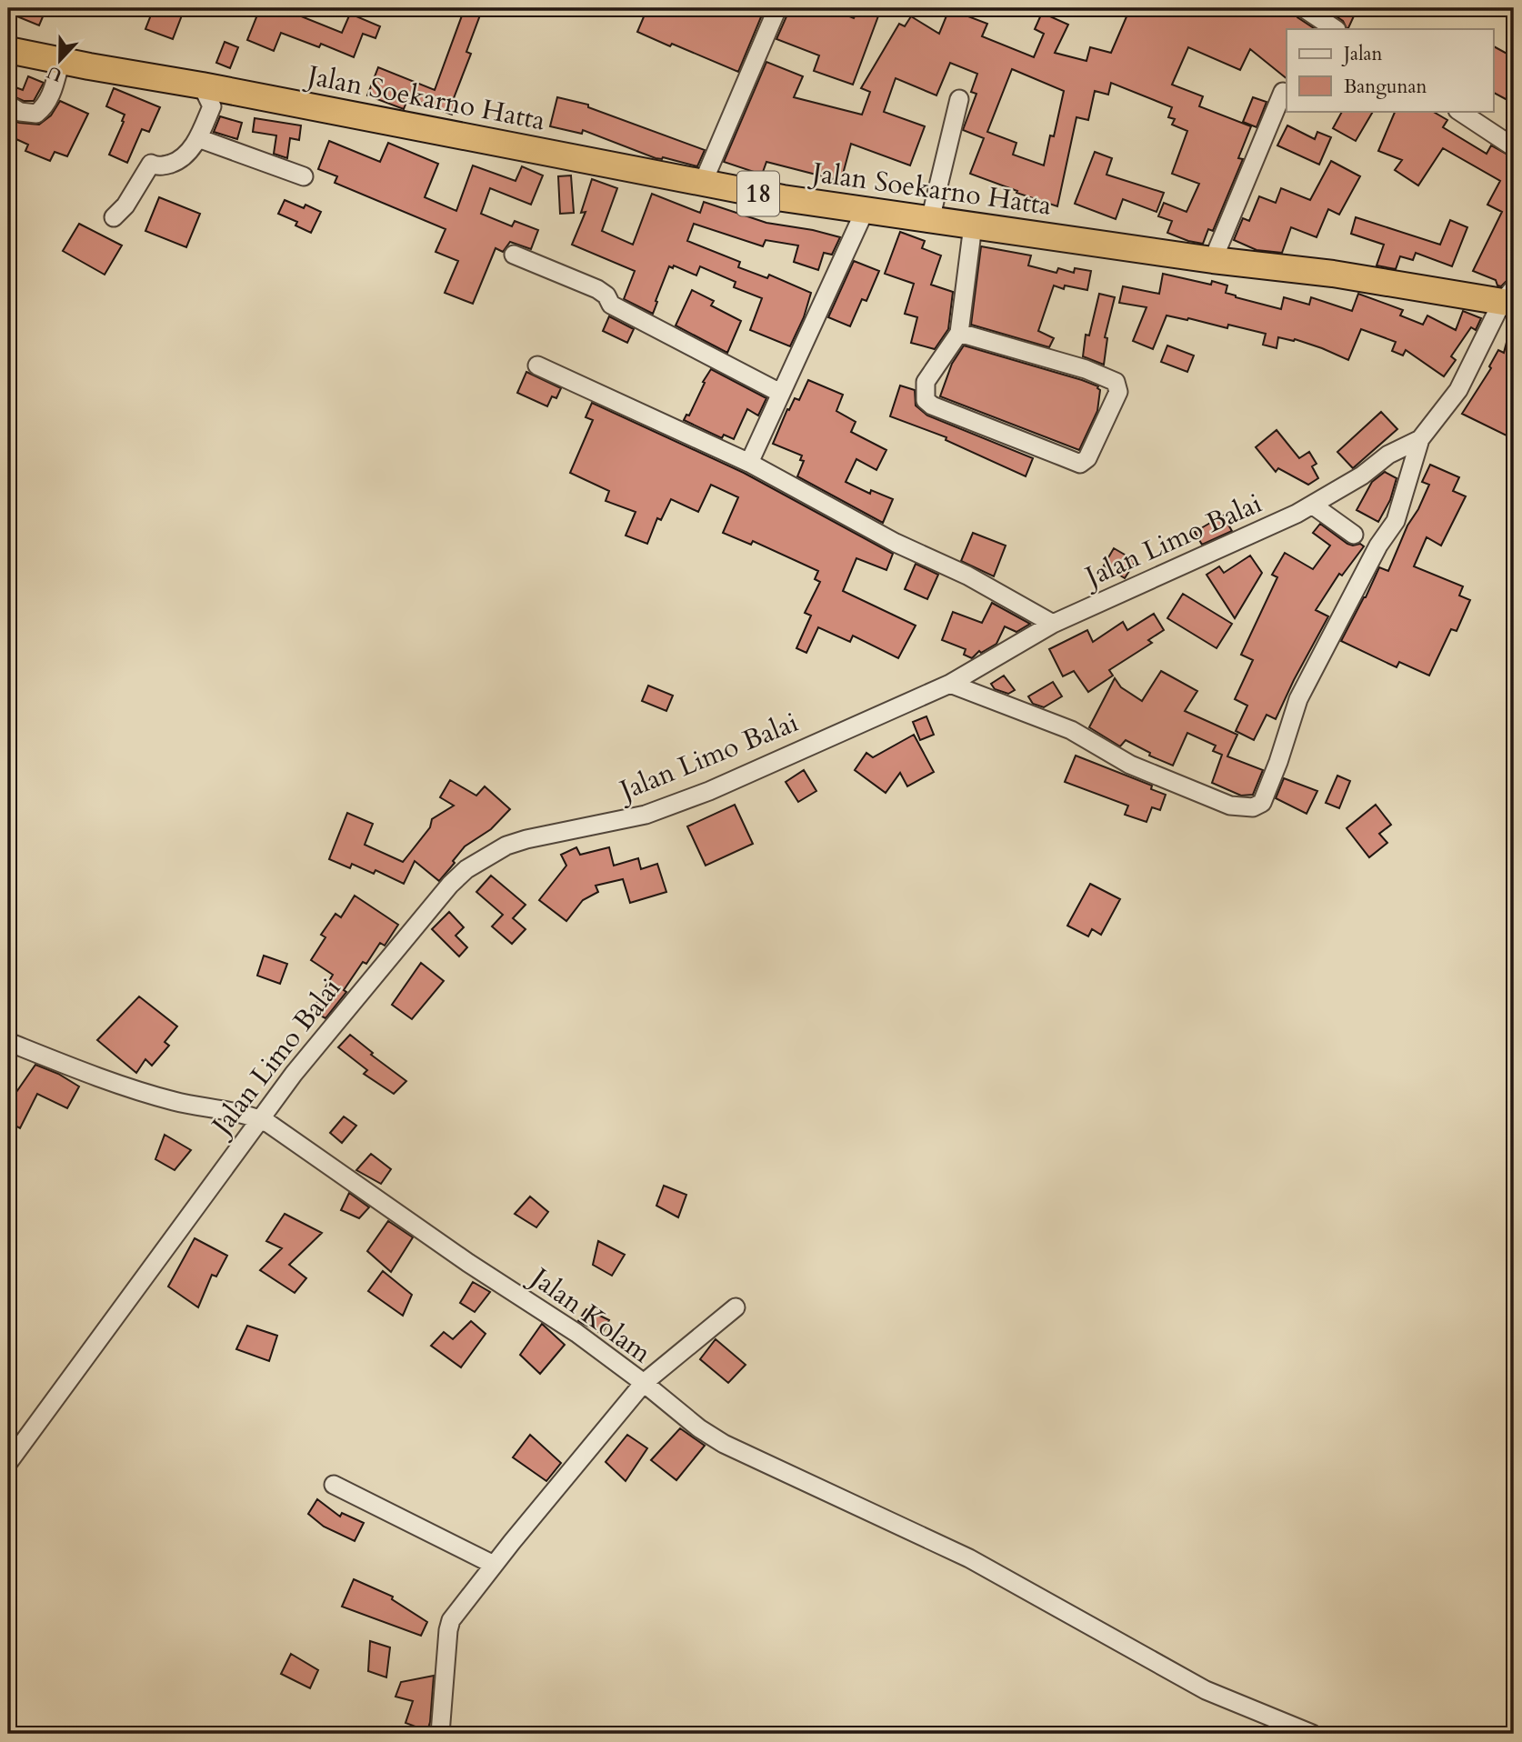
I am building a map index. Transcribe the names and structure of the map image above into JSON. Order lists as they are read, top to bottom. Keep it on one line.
{"streets":{"highway":["Jalan Soekarno Hatta","18"],"street":["Jalan Limo Balai","Jalan Kolam"]},"crossings":[["Jalan Soekarno Hatta","Jalan Limo Balai"],["Jalan Limo Balai","Jalan Kolam"]],"legend":["Jalan","Bangunan"],"north":"bottom"}
